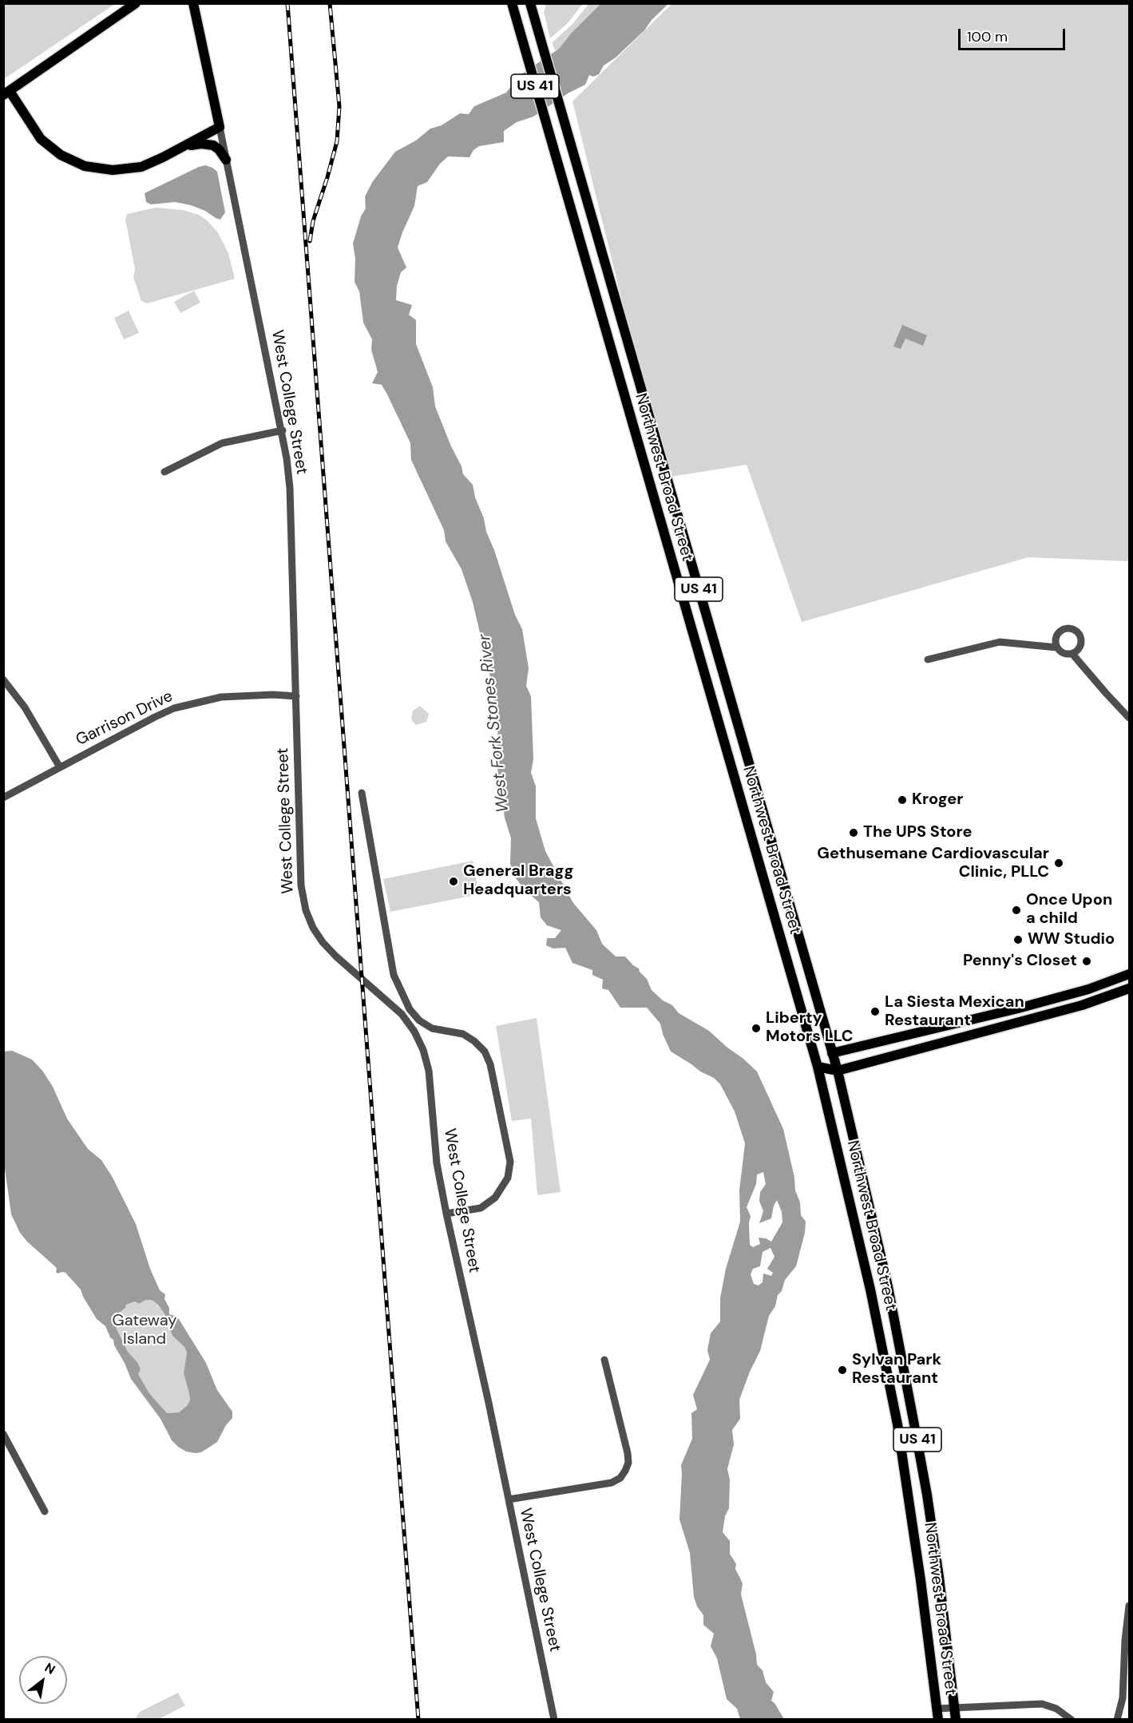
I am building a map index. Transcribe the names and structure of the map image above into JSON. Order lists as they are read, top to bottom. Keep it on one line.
{"streets":{"main road":["US 41","Northwest Broad Street"],"street":["West College Street","Garrison Drive"]},"crossings":[["West College Street","Garrison Drive"]],"water":["West Fork Stones River"],"parks":["Gateway Island"],"places":["Kroger","The UPS Store","Gethusemane Cardiovascular Clinic, PLLC","General Bragg Headquarters","Once Upon a child","WW Studio","Penny's Closet","La Siesta Mexican Restaurant","Liberty Motors LLC","Sylvan Park Restaurant"],"scale_bar":"100 m","north":"top right"}
